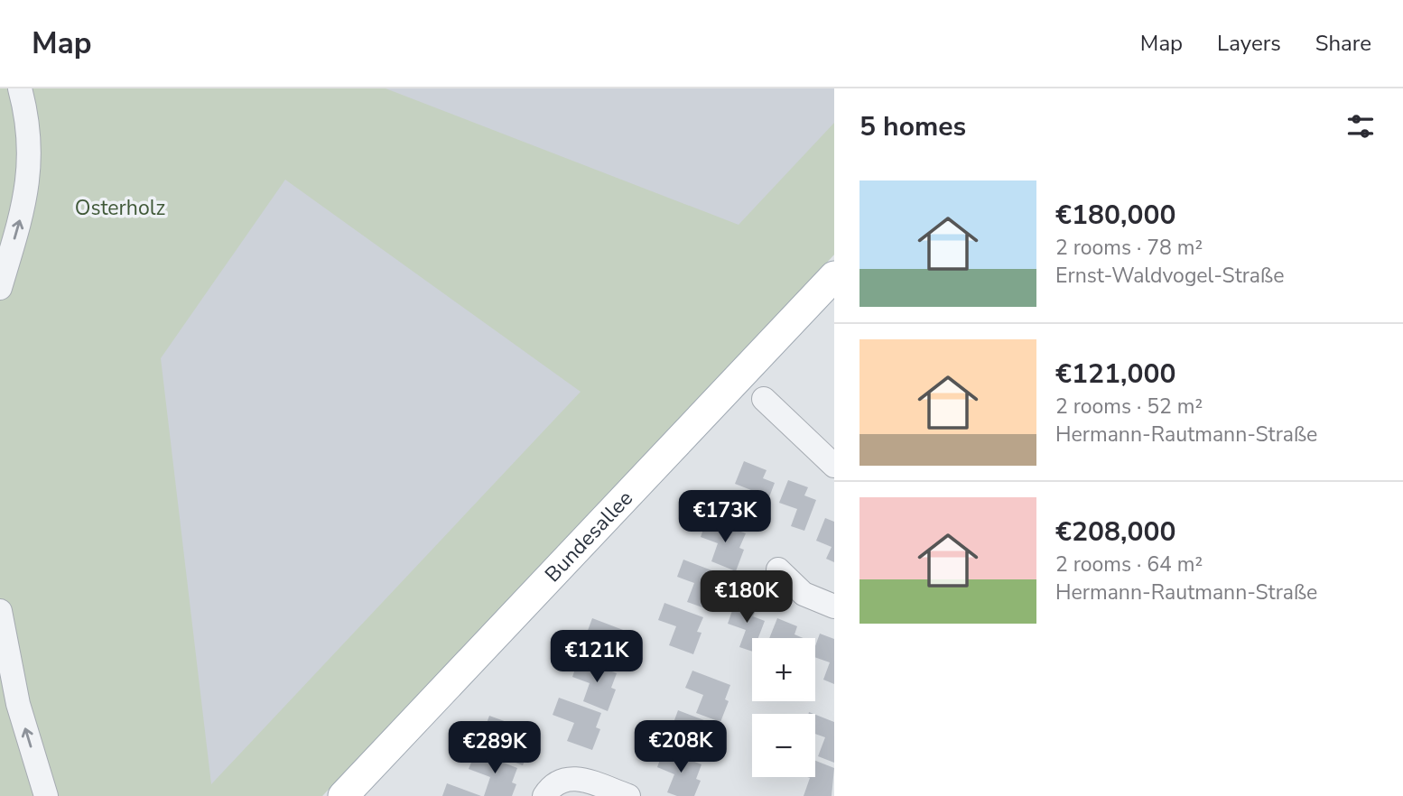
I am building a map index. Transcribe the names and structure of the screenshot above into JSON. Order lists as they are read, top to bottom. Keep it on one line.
{"streets":{"main road":["Bundesallee"]},"parks":["Osterholz"],"page":{"header":"Map","nav":["Map","Layers","Share"],"heading":"5 homes","list":[{"name":"€180,000","note":"2 rooms · 78 m² · Ernst-Waldvogel-Straße"},{"name":"€121,000","note":"2 rooms · 52 m² · Hermann-Rautmann-Straße"},{"name":"€208,000","note":"2 rooms · 64 m² · Hermann-Rautmann-Straße"}],"price":["€173K","€180K","€121K","€208K","€289K"],"map_buttons":["+","−"]}}
